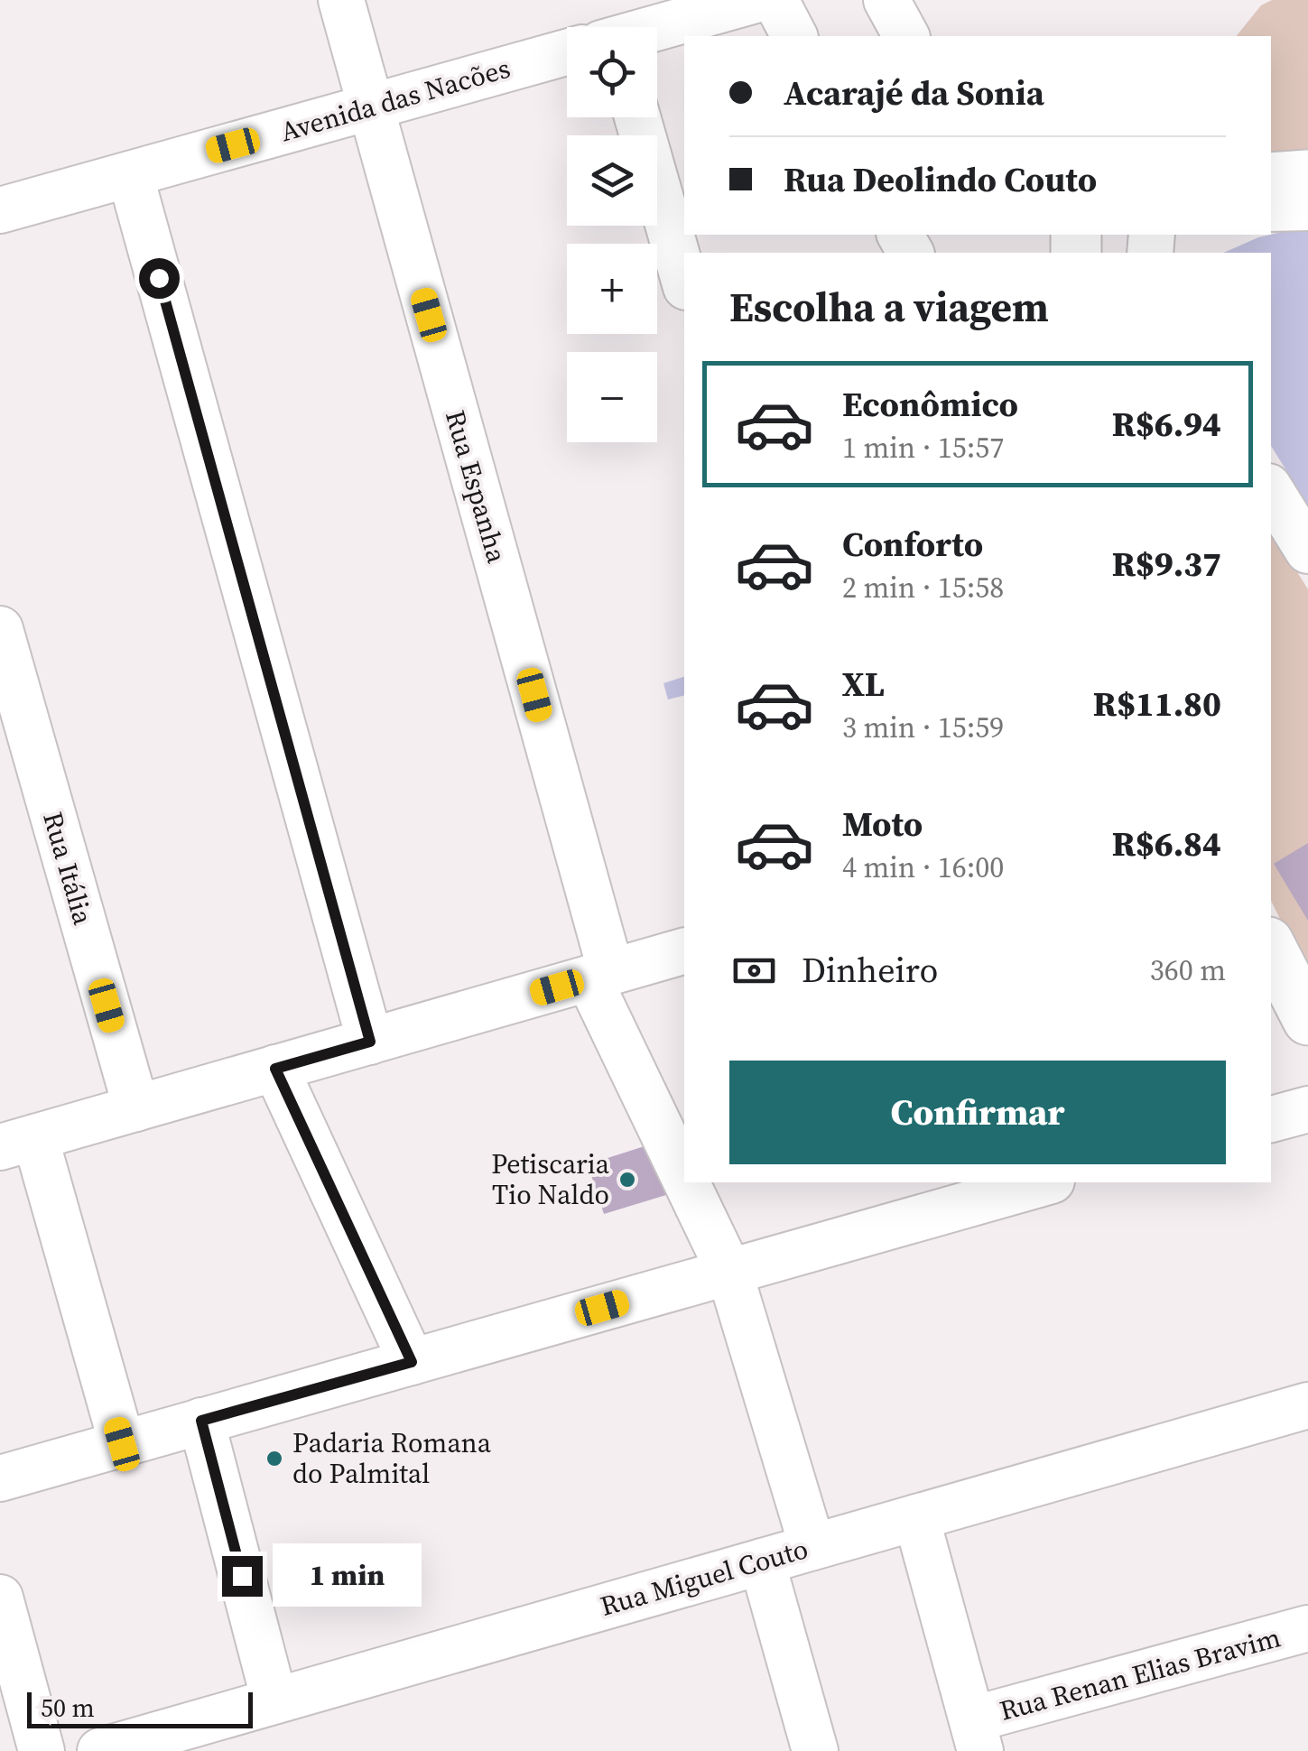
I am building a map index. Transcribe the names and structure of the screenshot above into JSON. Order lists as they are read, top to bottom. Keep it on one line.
{"streets":{"street":["Avenida das Nacões","Rua Espanha","Rua Itália","Rua Miguel Couto","Rua Renan Elias Bravim"]},"crossings":[["Avenida das Nacões","Rua Espanha"],["Rua Espanha","Rua Miguel Couto"]],"places":["Petiscaria Tio Naldo","Padaria Romana do Palmital"],"scale_bar":"50 m","page":{"map_buttons":["+","−"],"banner":["Acarajé da Sonia","Rua Deolindo Couto"],"heading":"Escolha a viagem","list":[{"name":"Econômico","note":"1 min · 15:57","value":"R$6.94"},{"name":"Conforto","note":"2 min · 15:58","value":"R$9.37"},{"name":"XL","note":"3 min · 15:59","value":"R$11.80"},{"name":"Moto","note":"4 min · 16:00","value":"R$6.84"}],"pay":["Dinheiro","360 m"],"buttons":"Confirmar","bubble":"1 min","scale":"50 m"}}
